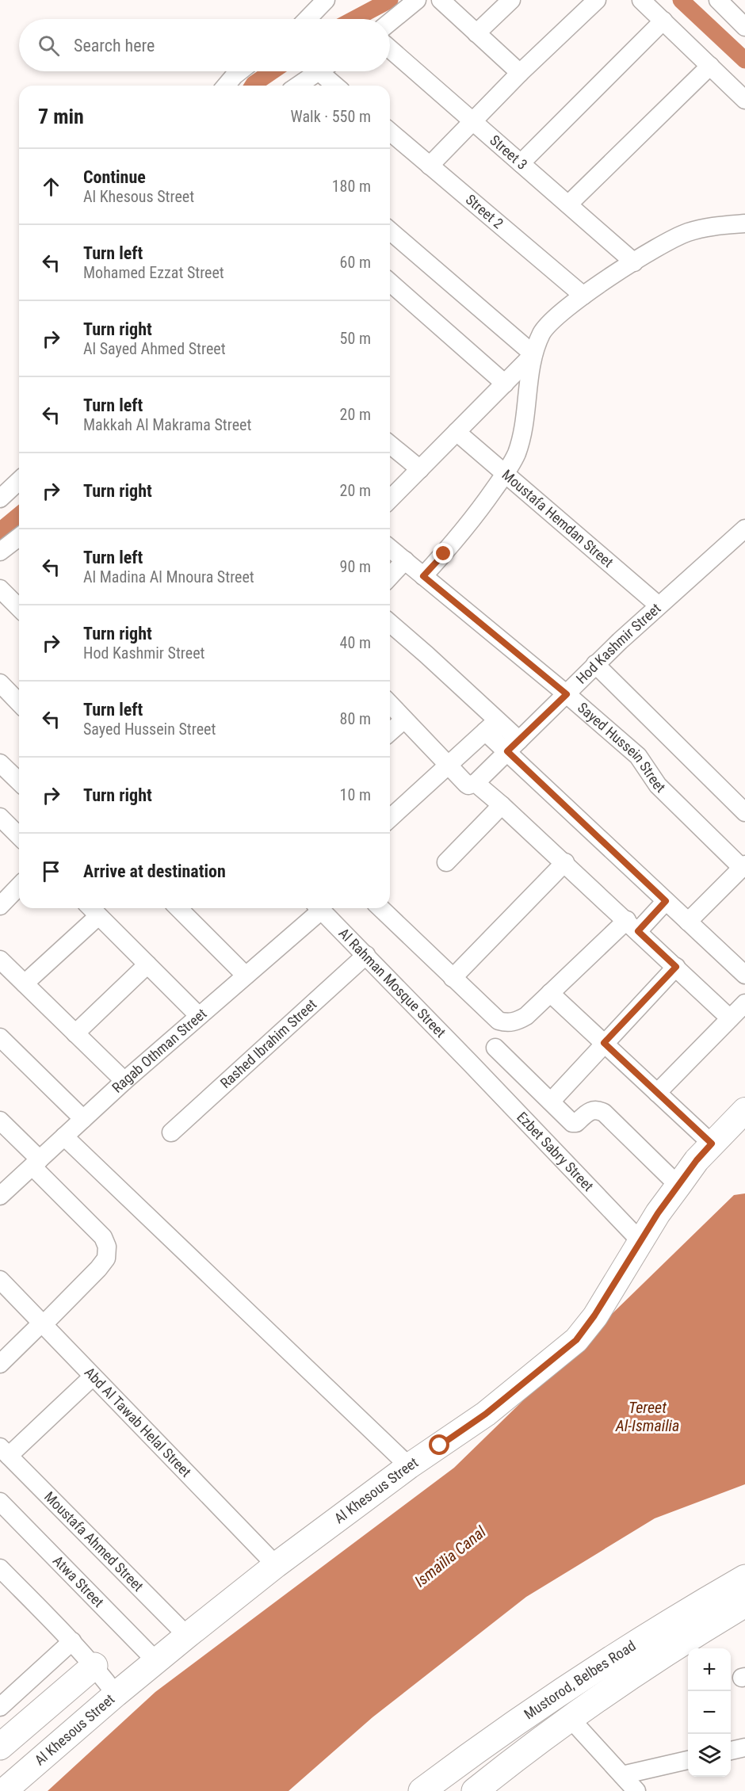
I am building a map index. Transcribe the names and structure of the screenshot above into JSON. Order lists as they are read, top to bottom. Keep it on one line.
{"streets":{"main road":["Al Khesous Street","Mustorod, Belbes Road"],"street":["Street 3","Street 2","Moustafa Hemdan Street","Hod Kashmir Street","Sayed Hussein Street","Al Rahman Mosque Street","Rashed Ibrahim Street","Ragab Othman Street","Ezbet Sabry Street","Abd Al Tawab Helal Street","Moustafa Ahmed Street","Atwa Street"]},"crossings":[["Moustafa Hemdan Street","Hod Kashmir Street"],["Hod Kashmir Street","Sayed Hussein Street"],["Al Rahman Mosque Street","Rashed Ibrahim Street"],["Al Rahman Mosque Street","Ezbet Sabry Street"],["Ezbet Sabry Street","Al Khesous Street"],["Abd Al Tawab Helal Street","Al Khesous Street"],["Al Khesous Street","Moustafa Ahmed Street"],["Al Khesous Street","Atwa Street"]],"water":["Tereet Al-Ismailia","Ismaïlia Canal"],"page":{"search":"Search here","heading":["7 min","Walk · 550 m"],"list":[["Continue","Al Khesous Street","180 m"],["Turn left","Mohamed Ezzat Street","60 m"],["Turn right","Al Sayed Ahmed Street","50 m"],["Turn left","Makkah Al Makrama Street","20 m"],["Turn right","20 m"],["Turn left","Al Madina Al Mnoura Street","90 m"],["Turn right","Hod Kashmir Street","40 m"],["Turn left","Sayed Hussein Street","80 m"],["Turn right","10 m"],"Arrive at destination"],"map_buttons":["+","−"]}}
